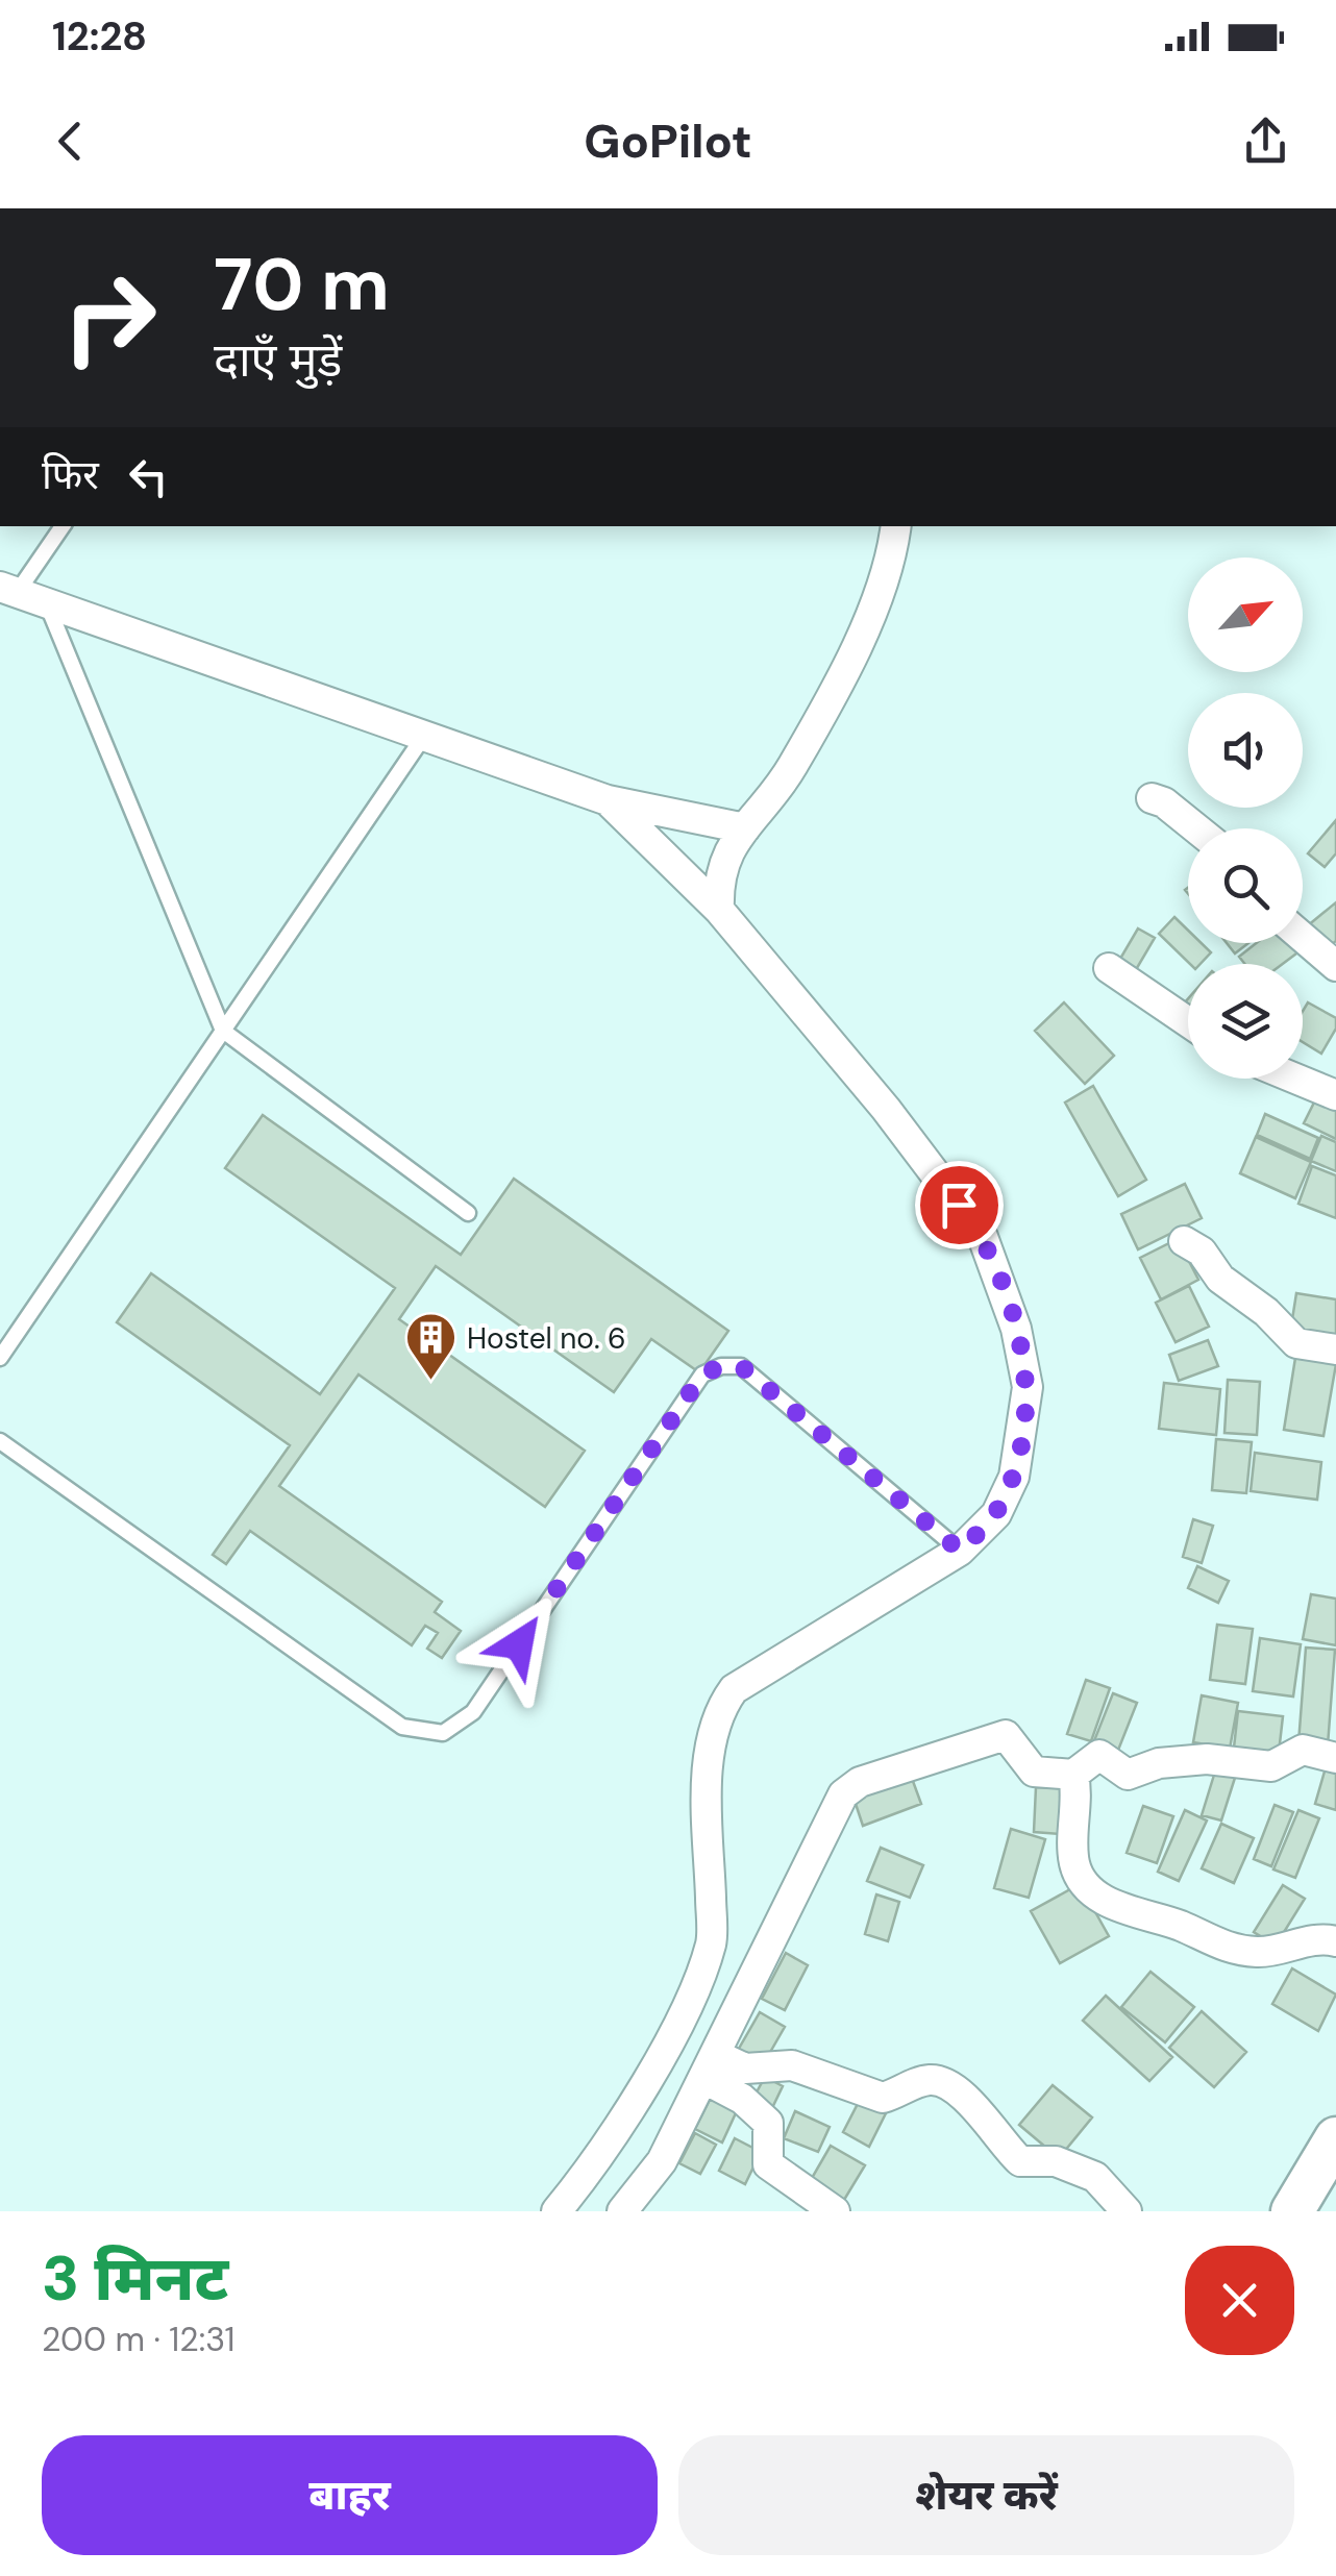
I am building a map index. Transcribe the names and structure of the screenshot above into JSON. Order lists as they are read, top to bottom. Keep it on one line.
{"places":{"building":["Hostel no. 6"]},"north":"top right","page":{"status":"12:28","header":"GoPilot","turn":["70 m","दाएँ मुड़ें"],"then":"फिर","heading":["3 मिनट","200 m · 12:31"],"buttons":["बाहर","शेयर करें"]}}
